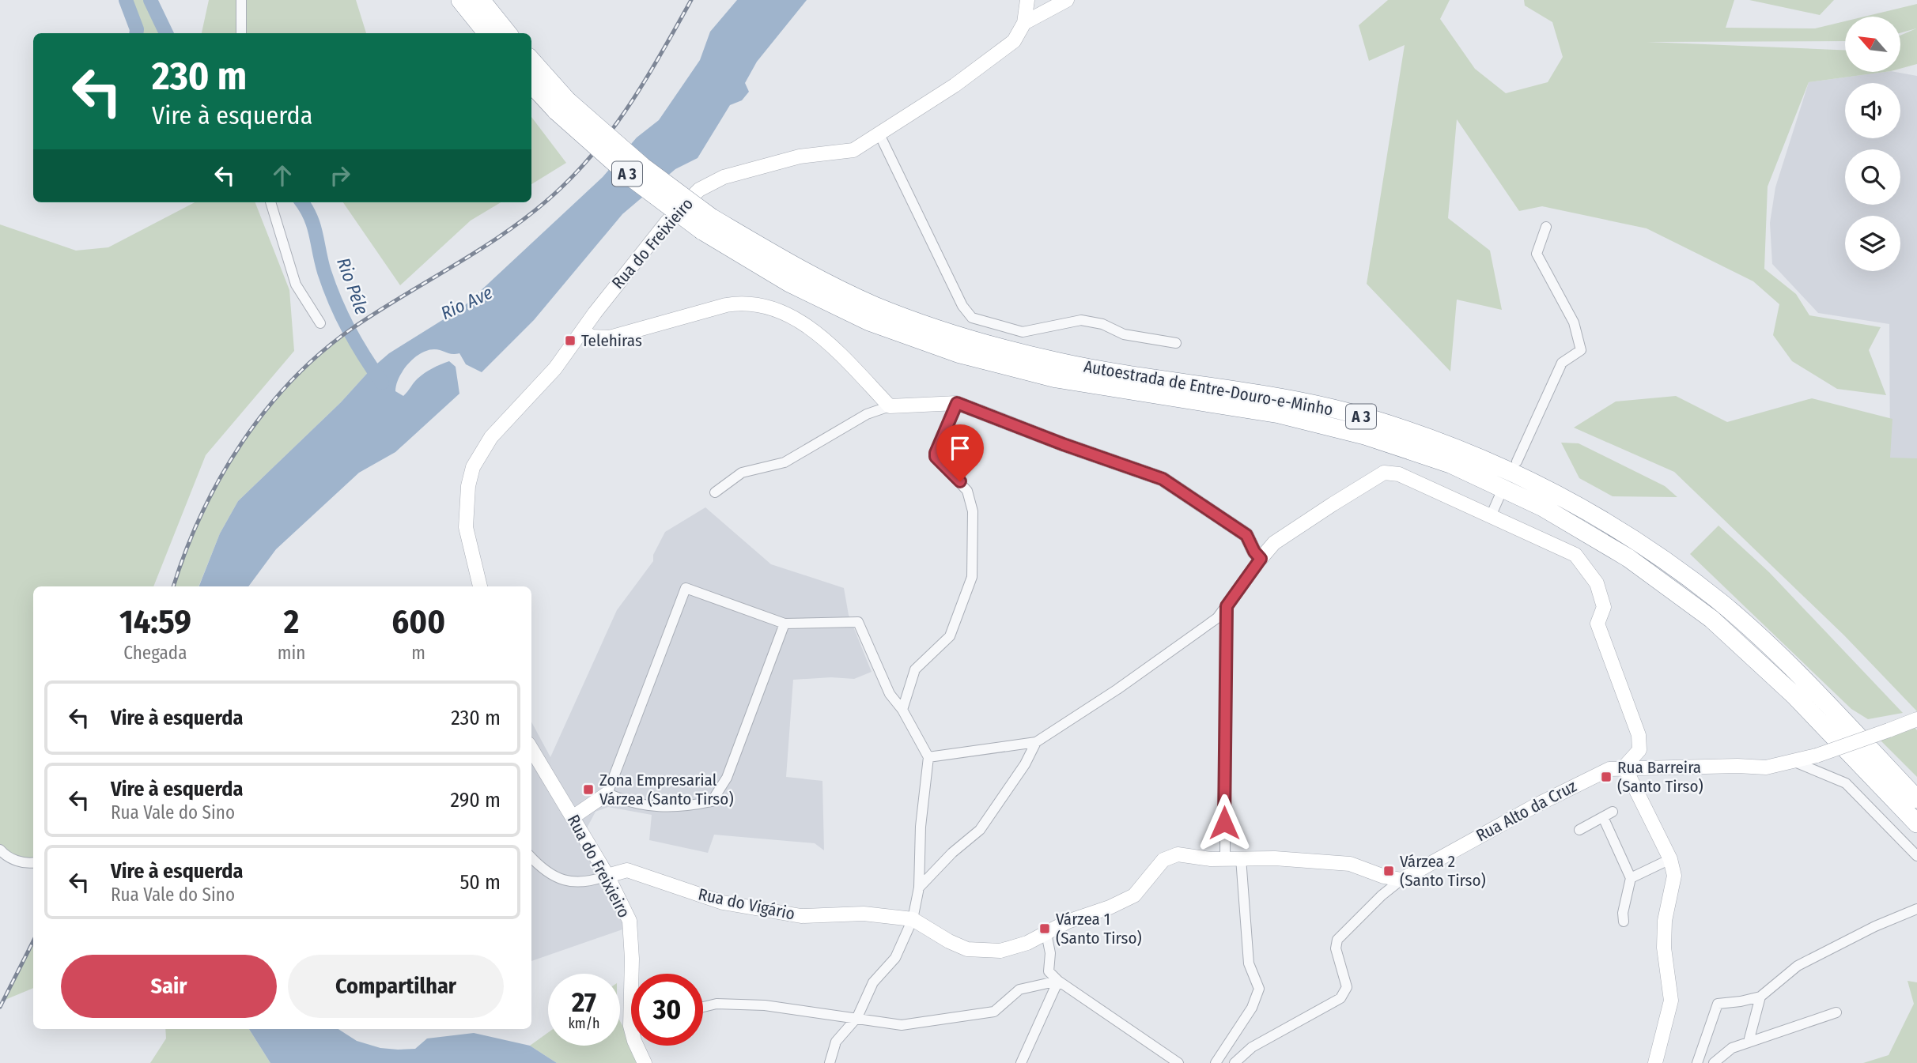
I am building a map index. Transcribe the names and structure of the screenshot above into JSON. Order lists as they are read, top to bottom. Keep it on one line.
{"streets":{"highway":["A 3","Autoestrada de Entre-Douro-e-Minho"],"street":["Rua do Freixieiro","Rua Alto da Cruz","Rua do Vigário"]},"crossings":[["Rua do Freixieiro","Rua do Vigário"]],"water":["Rio Péle","Rio Ave"],"places":{"transit":["Telehiras","Rua Barreira (Santo Tirso)","Zona Empresarial Várzea (Santo Tirso)","Várzea 2 (Santo Tirso)","Várzea 1 (Santo Tirso)"]},"north":"top left","page":{"turn":["230 m","Vire à esquerda"],"eta":["14:59","Chegada","2","min","600","m"],"list":[{"name":"Vire à esquerda","value":"230 m"},{"name":"Vire à esquerda","note":"Rua Vale do Sino","value":"290 m"},{"name":"Vire à esquerda","note":"Rua Vale do Sino","value":"50 m"}],"buttons":["Sair","Compartilhar"],"speed":"27 km/h","limit":"30"}}
